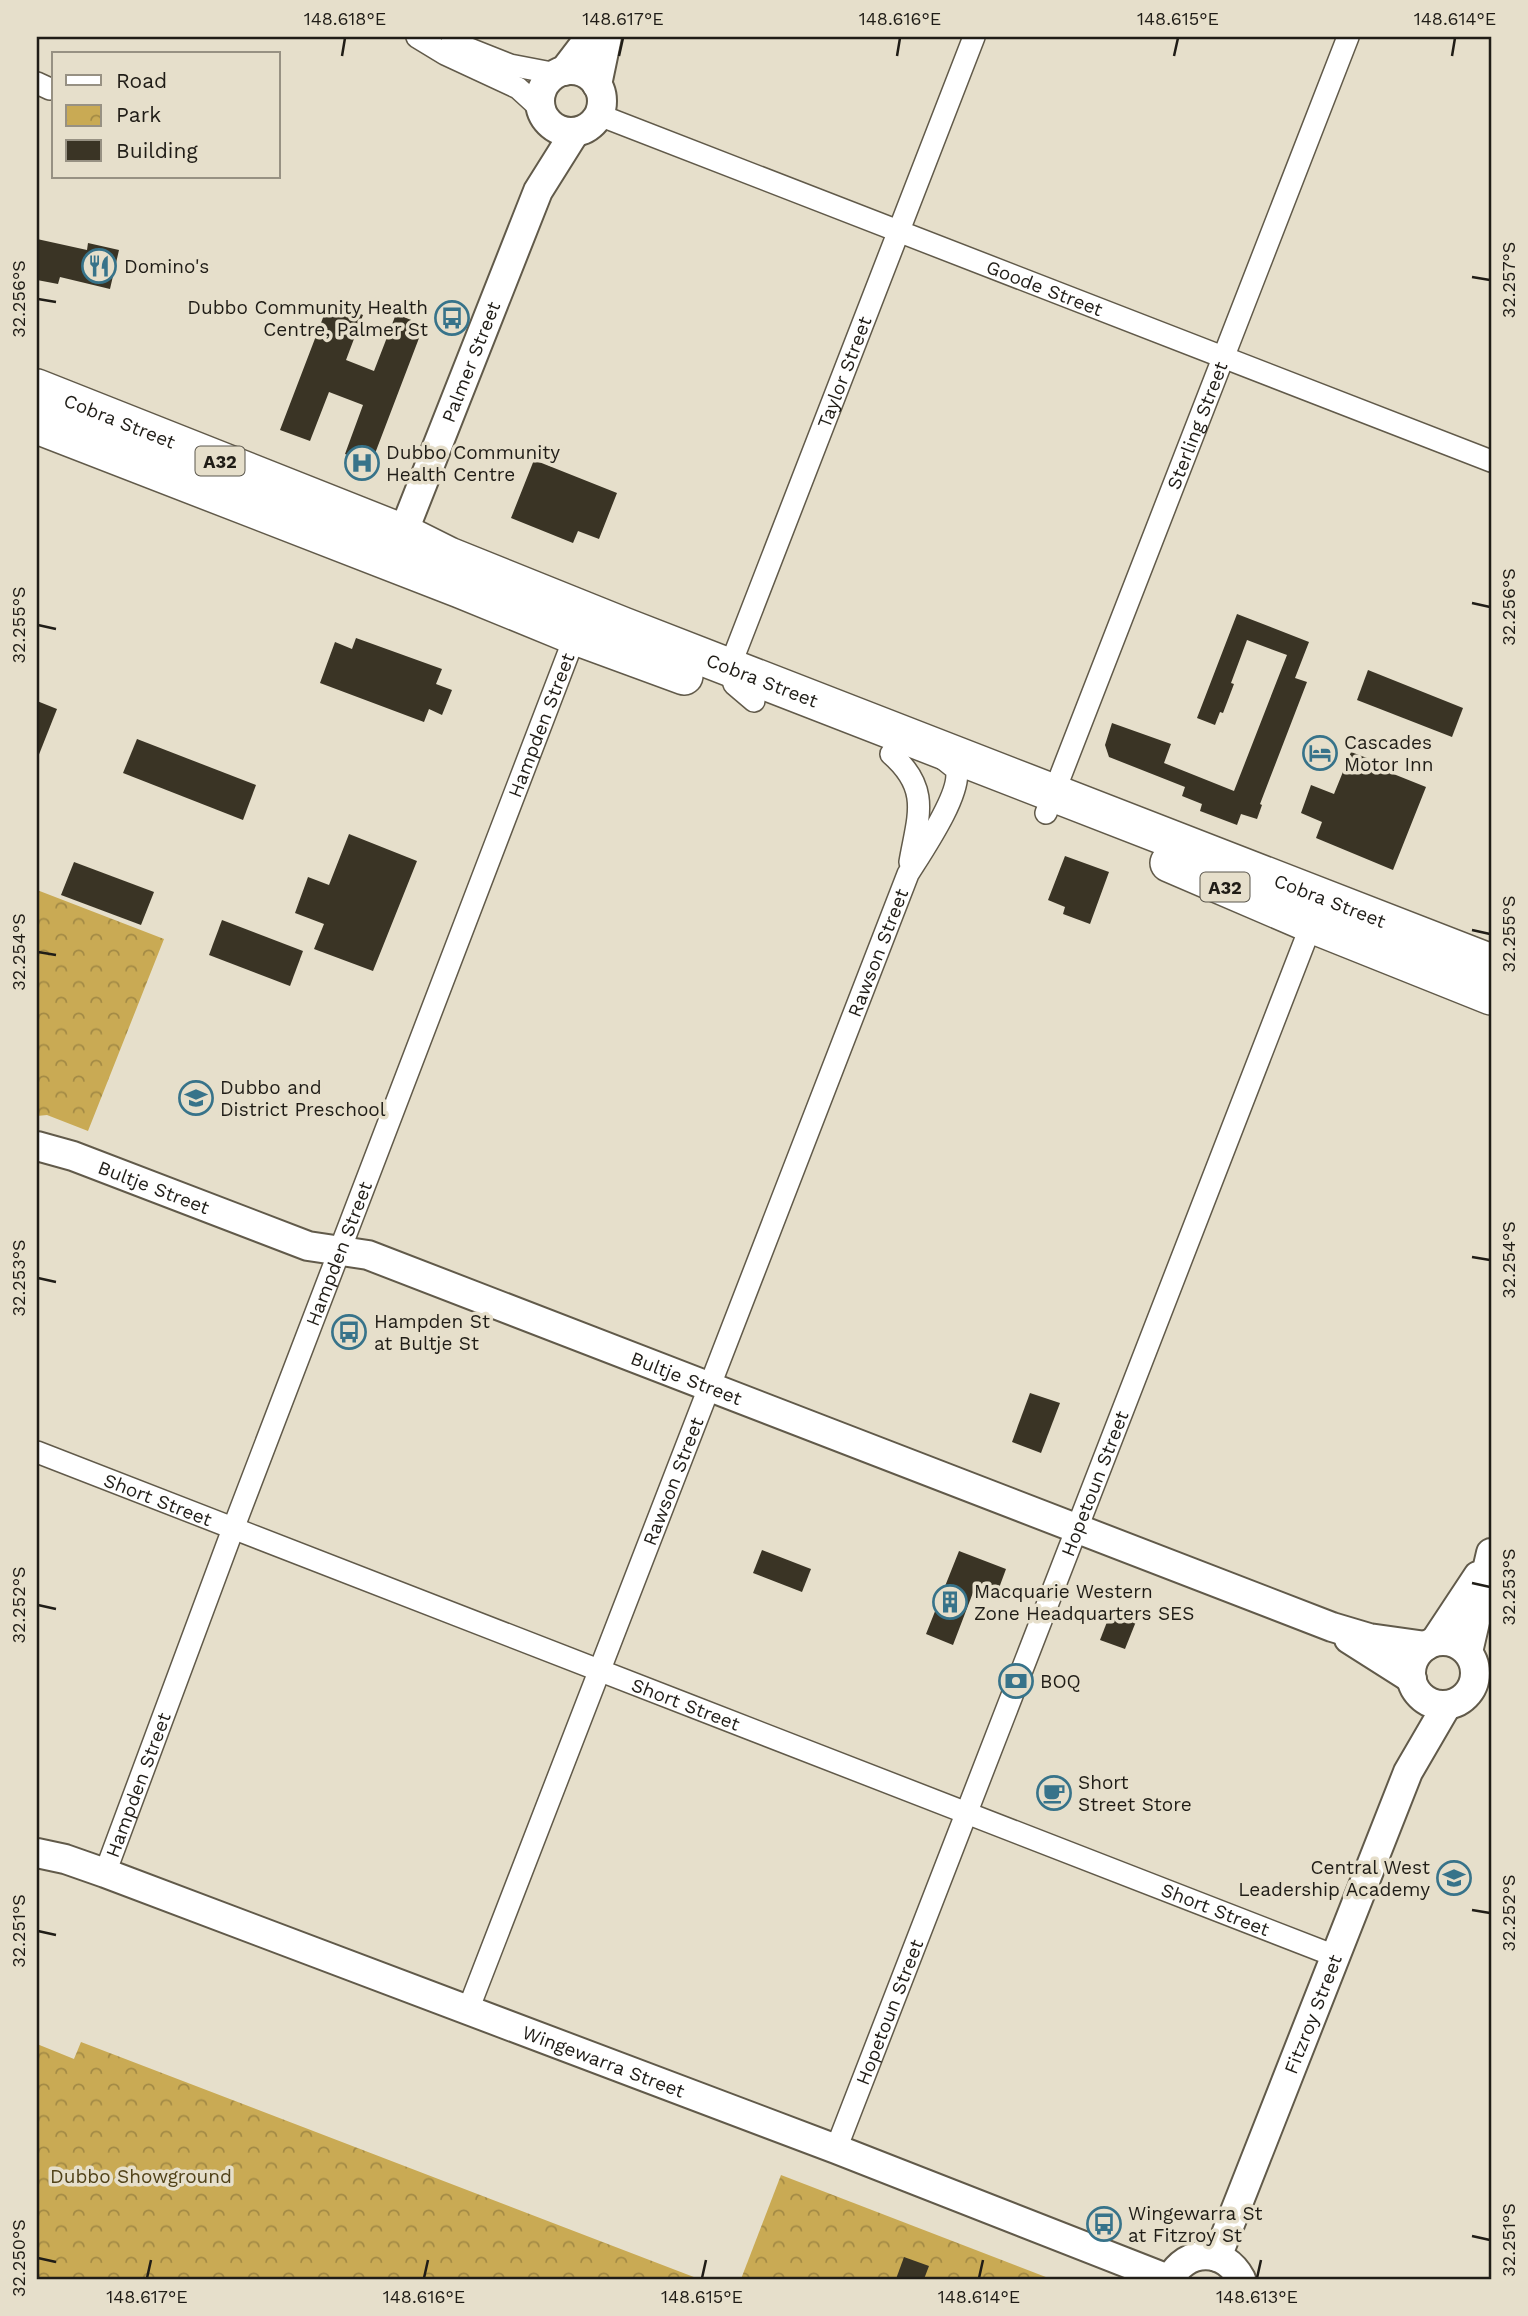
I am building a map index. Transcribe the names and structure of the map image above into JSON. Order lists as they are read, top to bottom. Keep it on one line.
{"streets":{"highway":["Cobra Street","A32"],"street":["Goode Street","Palmer Street","Taylor Street","Sterling Street","Hampden Street","Rawson Street","Bultje Street","Hopetoun Street","Short Street","Fitzroy Street","Wingewarra Street"]},"crossings":[["Goode Street","Palmer Street"],["Goode Street","Taylor Street"],["Goode Street","Sterling Street"],["Palmer Street","Cobra Street"],["Taylor Street","Cobra Street"],["Cobra Street","Sterling Street"],["Cobra Street","Hampden Street"],["Cobra Street","Rawson Street"],["Cobra Street","Hopetoun Street"],["Hampden Street","Bultje Street"],["Hampden Street","Short Street"],["Hampden Street","Wingewarra Street"],["Rawson Street","Bultje Street"],["Rawson Street","Short Street"],["Rawson Street","Wingewarra Street"],["Bultje Street","Hopetoun Street"],["Bultje Street","Fitzroy Street"],["Hopetoun Street","Short Street"],["Hopetoun Street","Wingewarra Street"],["Short Street","Fitzroy Street"]],"parks":["Dubbo Showground"],"places":{"restaurant":["Domino's"],"bus stop":["Dubbo Community Health Centre, Palmer St","Hampden St at Bultje St","Wingewarra St at Fitzroy St"],"hospital":["Dubbo Community Health Centre"],"hotel":["Cascades Motor Inn"],"school or university":["Dubbo and District Preschool","Central West Leadership Academy"],"building":["Macquarie Western Zone Headquarters SES"],"bank":["BOQ"],"cafe":["Short Street Store"]},"legend":["Road","Park","Building"],"coordinates":["148.618°E","148.617°E","148.616°E","148.615°E","148.614°E","32.257°S","32.256°S","32.255°S","32.254°S","32.253°S","32.252°S","32.251°S","32.250°S","148.613°E"]}
